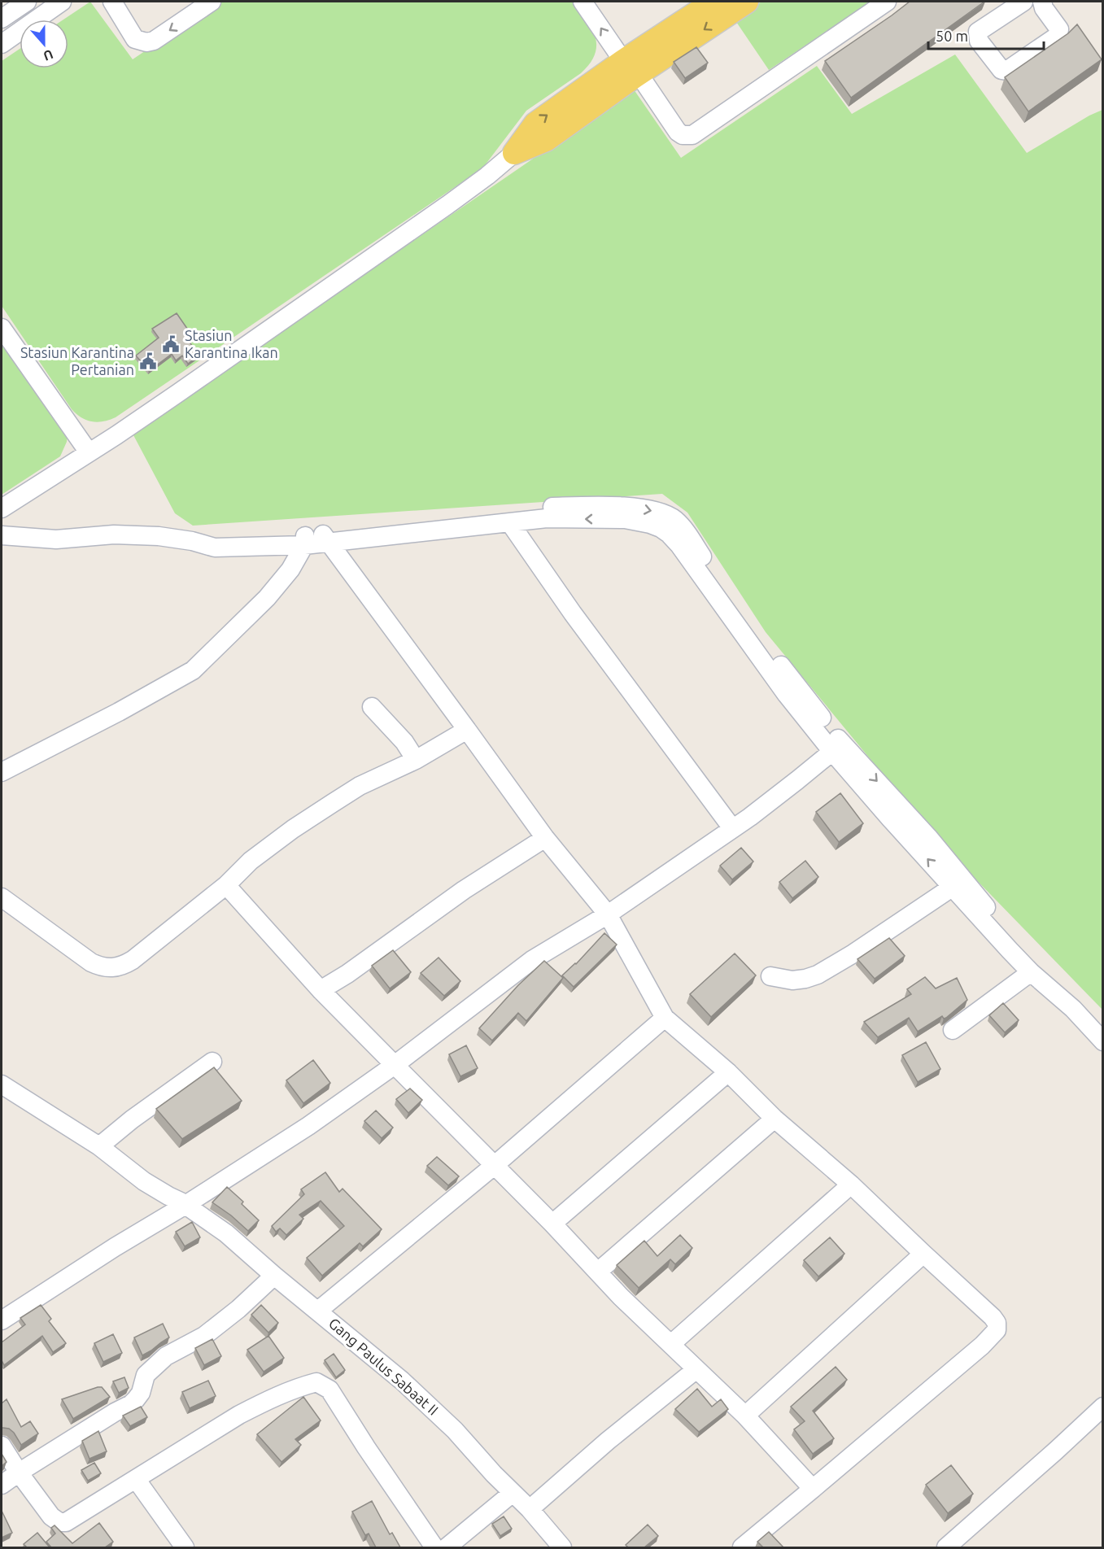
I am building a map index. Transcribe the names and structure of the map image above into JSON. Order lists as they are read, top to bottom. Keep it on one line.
{"streets":{"street":["Gang Paulus Sabaat II"]},"places":{"public building":["Stasiun Karantina Ikan","Stasiun Karantina Pertanian"]},"scale_bar":"50 m","north":"bottom"}
